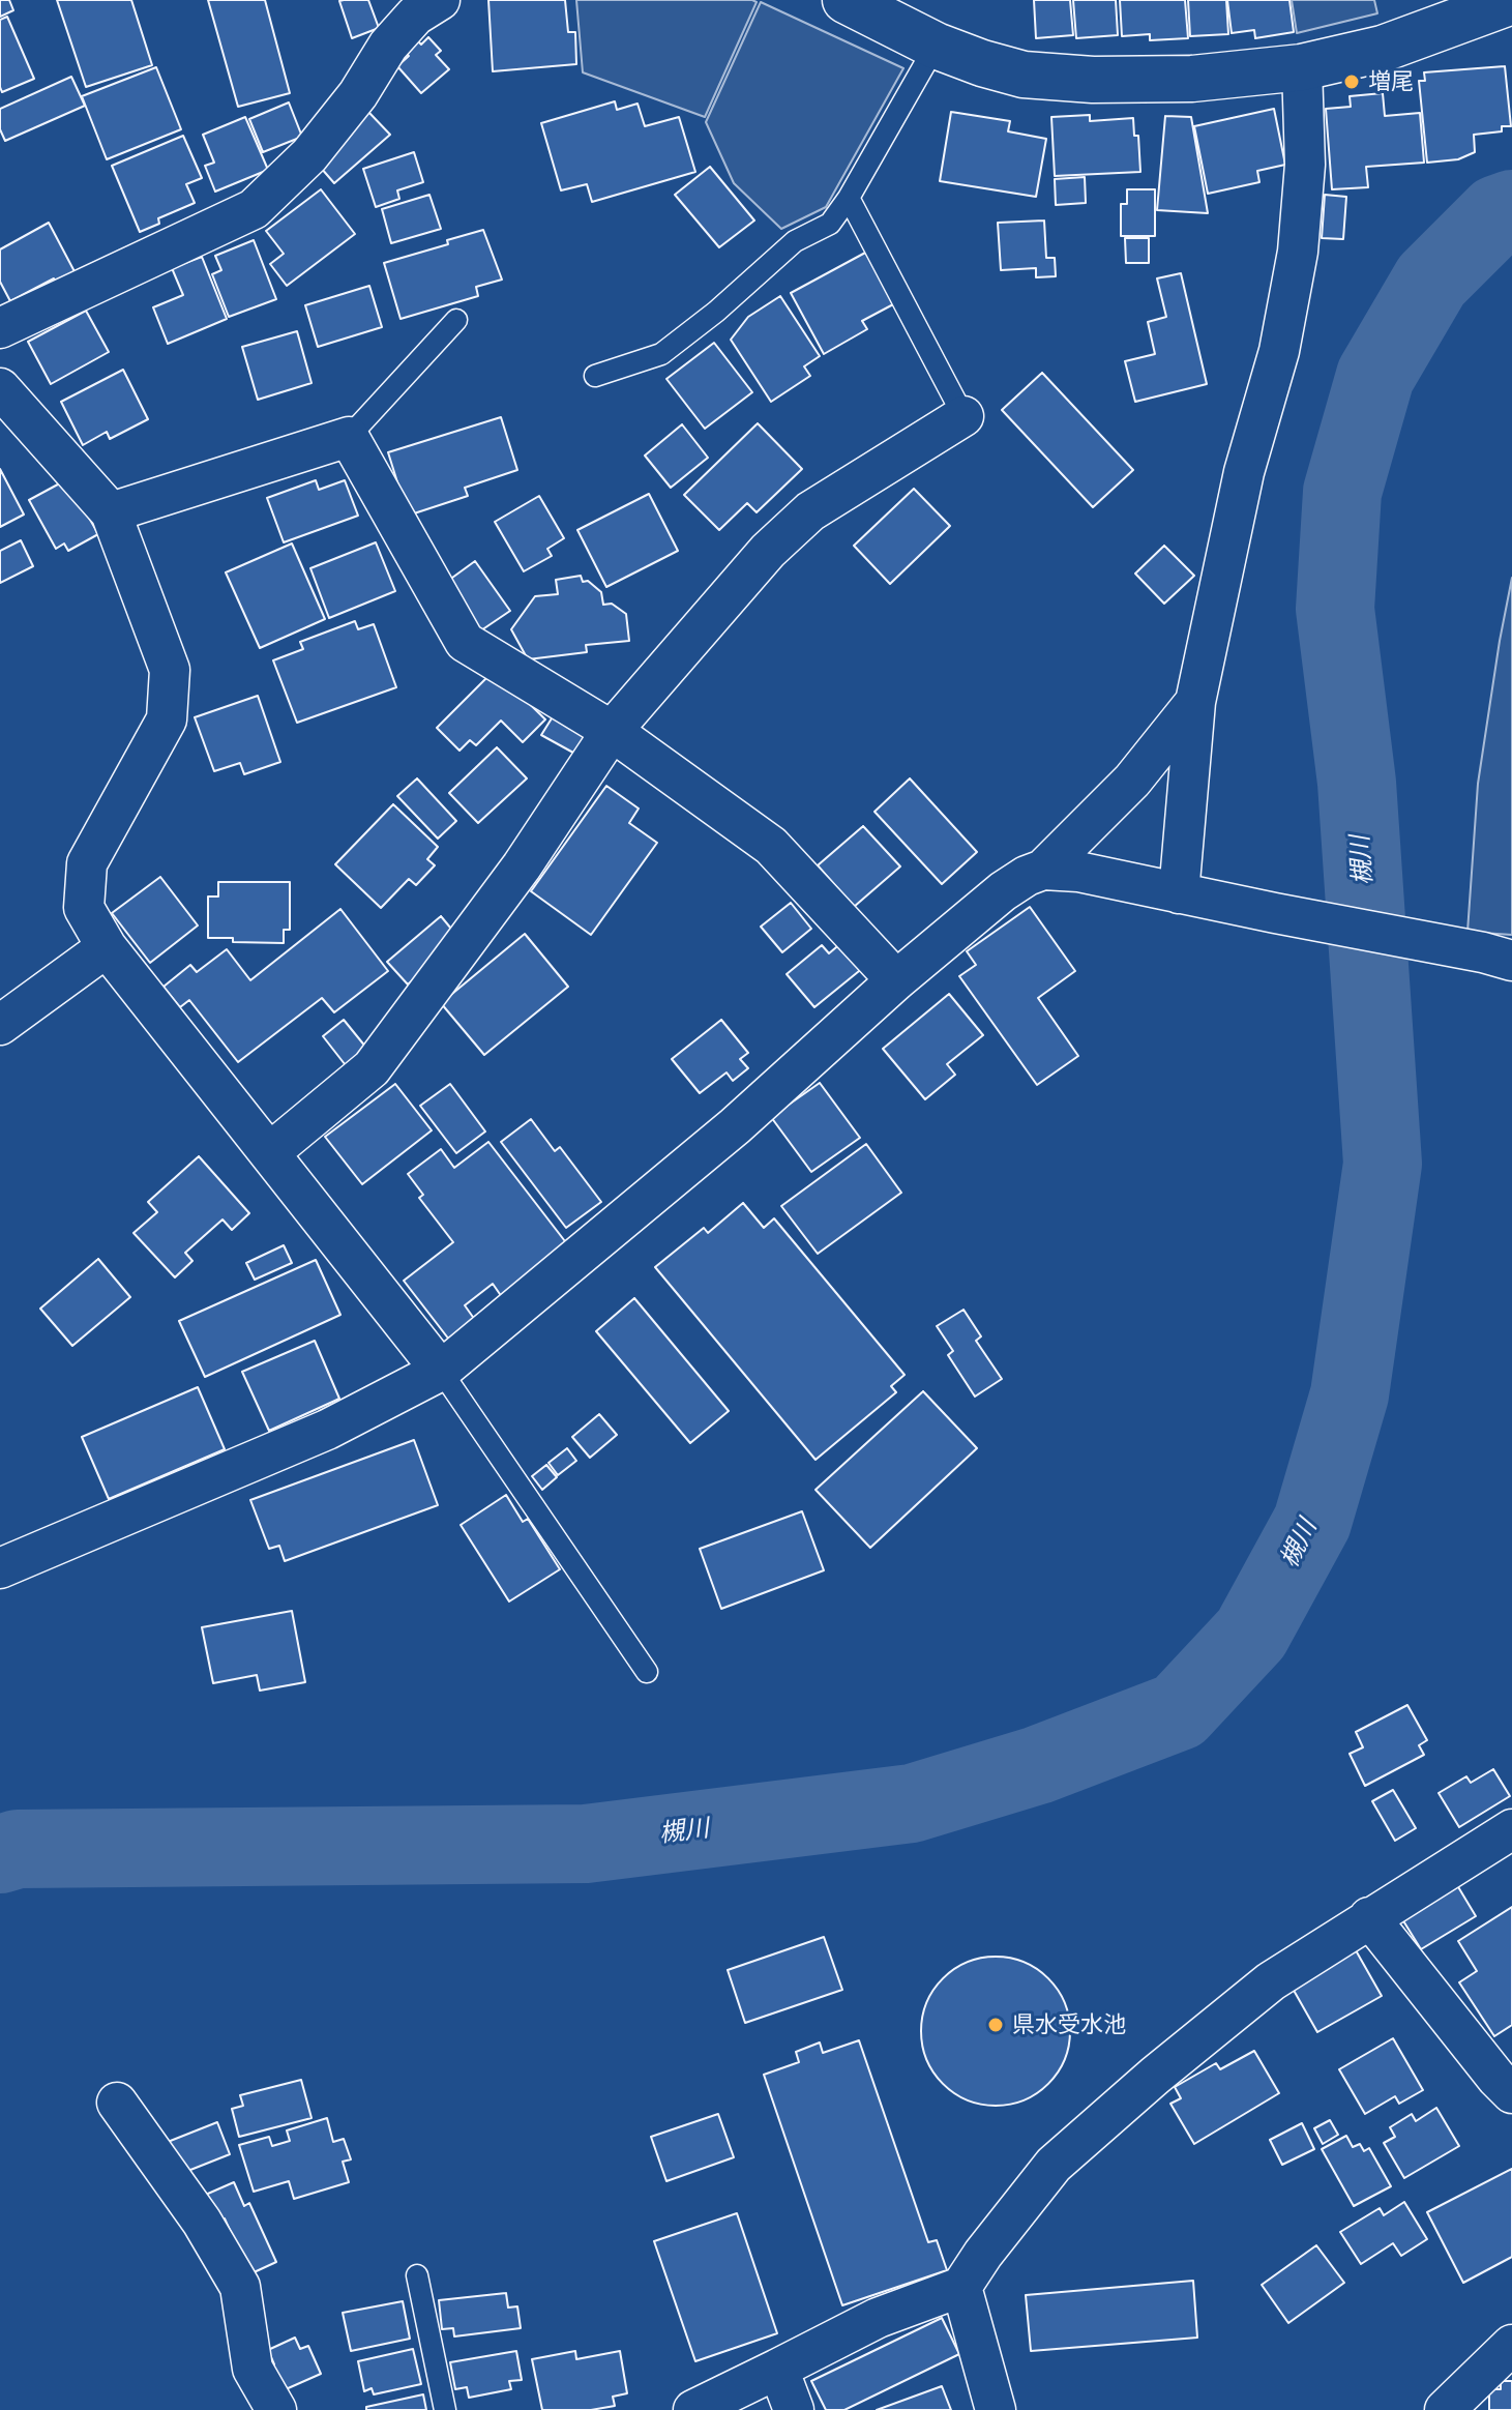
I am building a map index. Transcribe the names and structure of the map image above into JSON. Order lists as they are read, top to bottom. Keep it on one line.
{"water":["槻川"],"places":["増尾","県水受水池"]}
